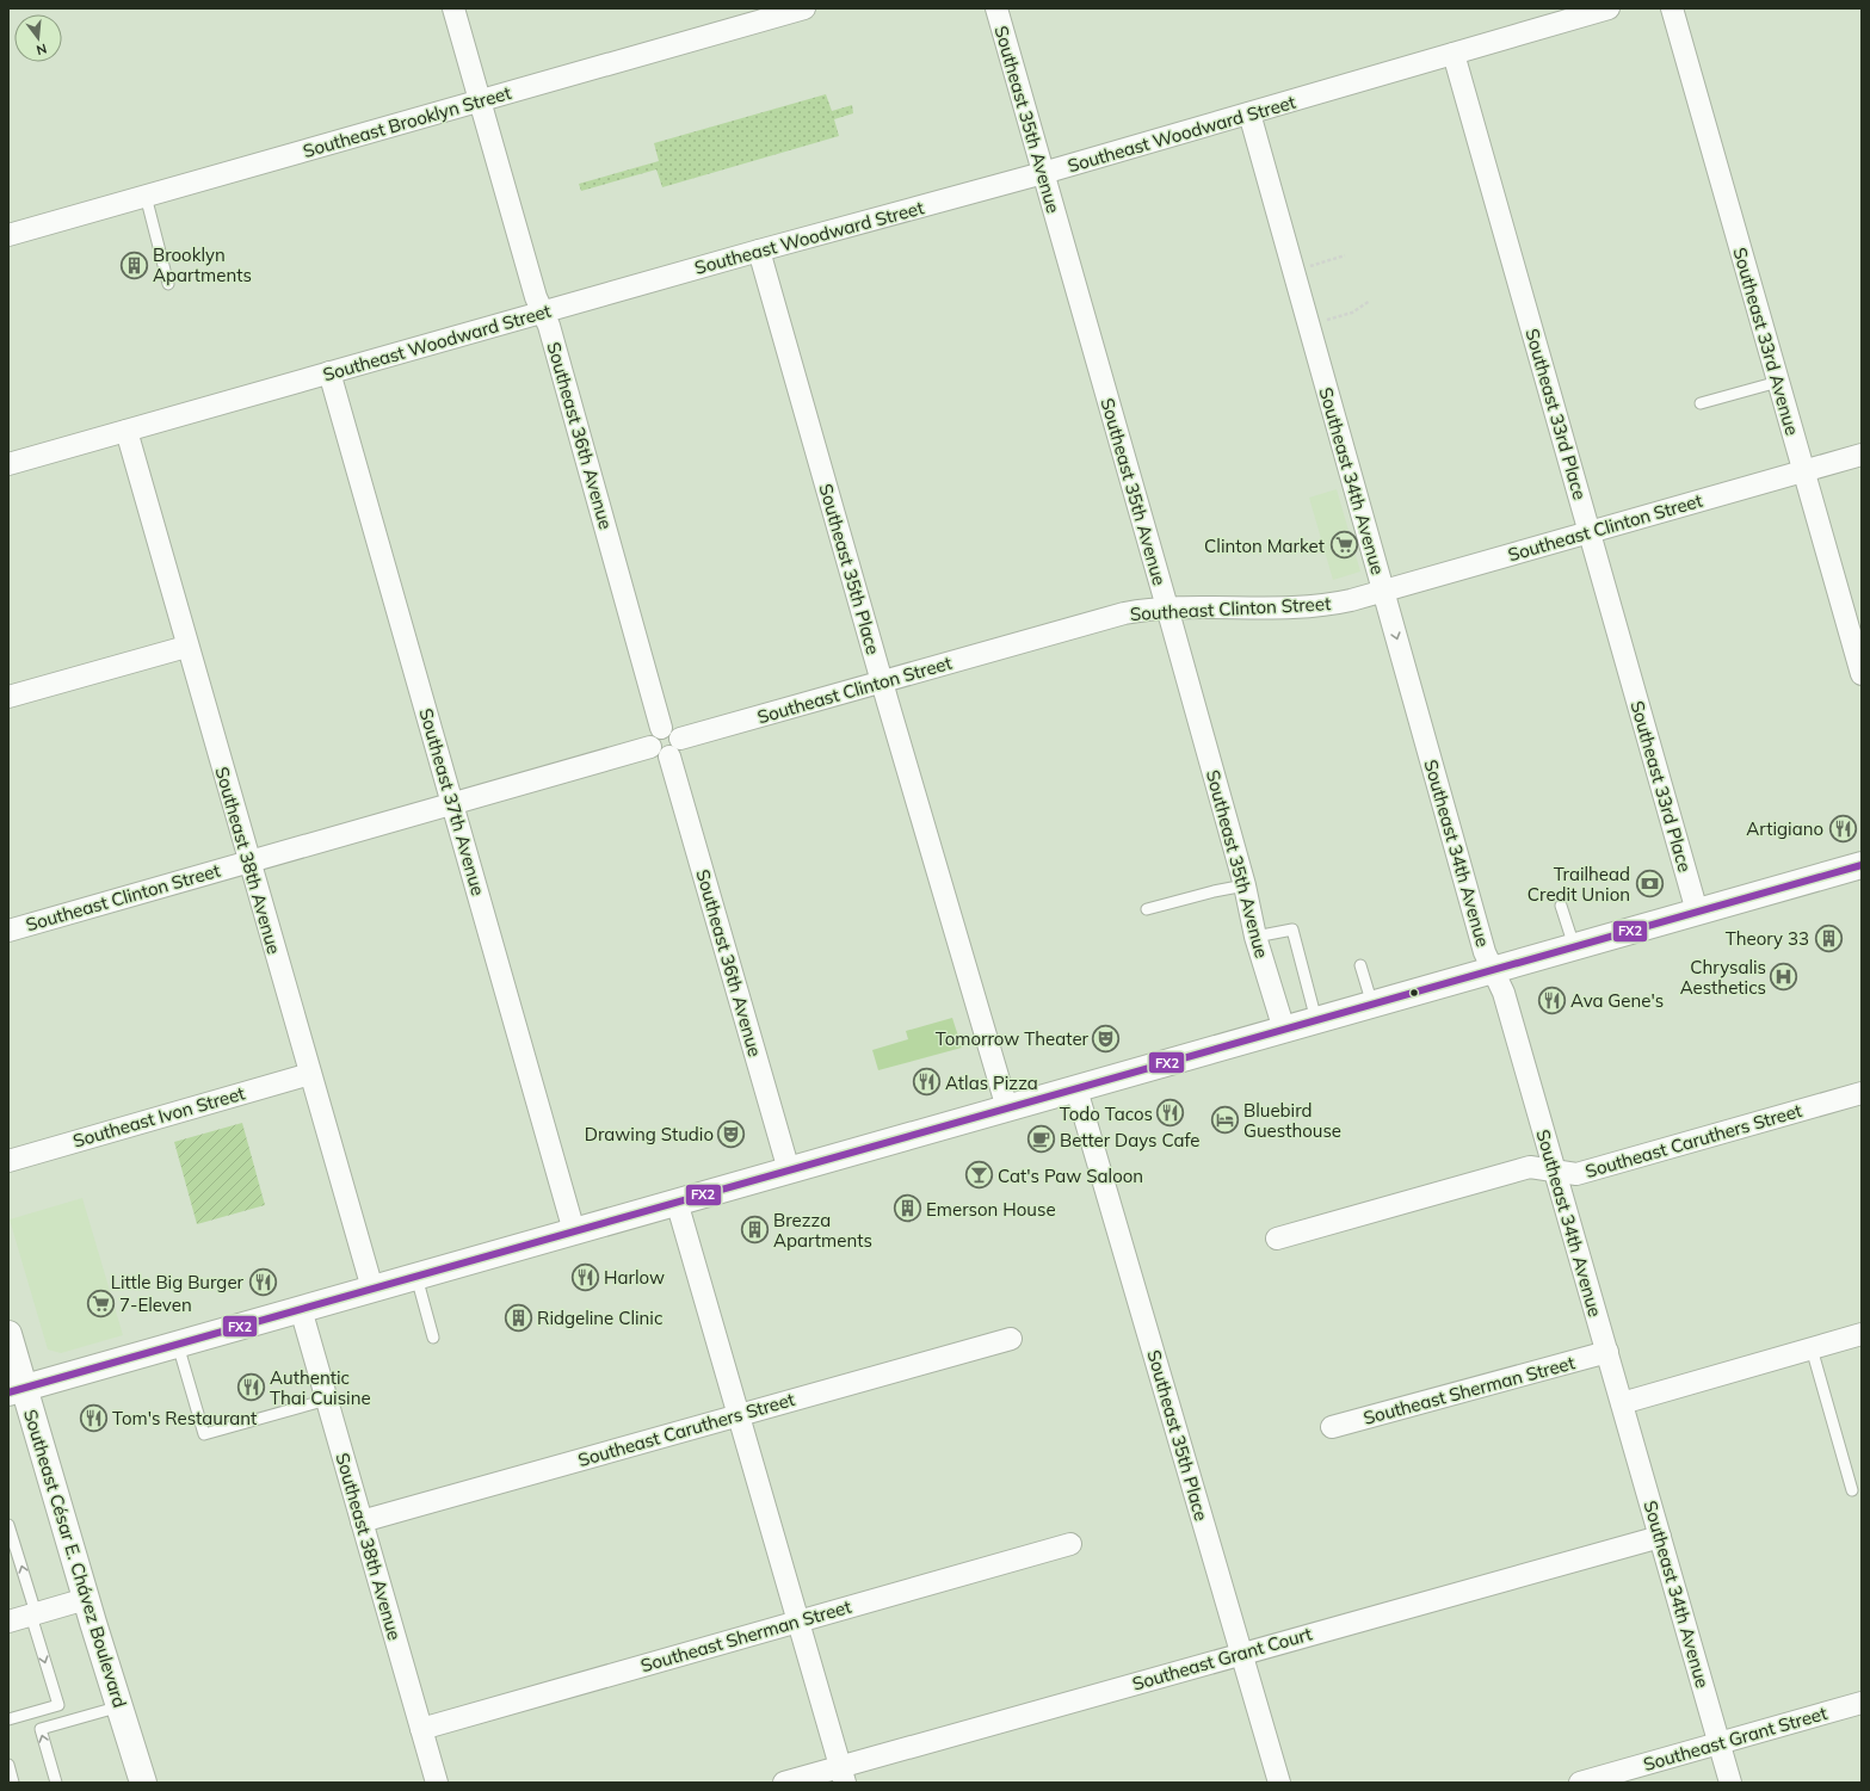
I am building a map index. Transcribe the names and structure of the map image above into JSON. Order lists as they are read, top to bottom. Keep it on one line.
{"streets":{"main road":["Southeast César E. Chávez Boulevard"],"street":["Southeast 35th Avenue","Southeast Brooklyn Street","Southeast Woodward Street","Southeast 33rd Avenue","Southeast 33rd Place","Southeast 36th Avenue","Southeast 34th Avenue","Southeast Clinton Street","Southeast 35th Place","Southeast 37th Avenue","Southeast 38th Avenue","Southeast Ivon Street","Southeast Caruthers Street","Southeast Sherman Street","Southeast Grant Court","Southeast Grant Street"]},"crossings":[["Southeast 35th Avenue","Southeast Woodward Street"],["Southeast 35th Avenue","Southeast Clinton Street"],["Southeast Brooklyn Street","Southeast 36th Avenue"],["Southeast Woodward Street","Southeast 33rd Place"],["Southeast Woodward Street","Southeast 36th Avenue"],["Southeast Woodward Street","Southeast 34th Avenue"],["Southeast Woodward Street","Southeast 35th Place"],["Southeast Woodward Street","Southeast 37th Avenue"],["Southeast Woodward Street","Southeast 38th Avenue"],["Southeast 33rd Avenue","Southeast Clinton Street"],["Southeast 33rd Place","Southeast Clinton Street"],["Southeast 36th Avenue","Southeast Clinton Street"],["Southeast 34th Avenue","Southeast Clinton Street"],["Southeast 34th Avenue","Southeast Caruthers Street"],["Southeast 34th Avenue","Southeast Sherman Street"],["Southeast 34th Avenue","Southeast Grant Court"],["Southeast 34th Avenue","Southeast Grant Street"],["Southeast Clinton Street","Southeast 35th Place"],["Southeast Clinton Street","Southeast 37th Avenue"],["Southeast Clinton Street","Southeast 38th Avenue"],["Southeast 35th Place","Southeast Grant Court"],["Southeast 38th Avenue","Southeast Ivon Street"],["Southeast 38th Avenue","Southeast Caruthers Street"],["Southeast 38th Avenue","Southeast Sherman Street"]],"places":{"building":["Brooklyn Apartments","Theory 33","Emerson House","Brezza Apartments","Ridgeline Clinic"],"supermarket":["Clinton Market","7-Eleven"],"restaurant":["Artigiano","Ava Gene's","Atlas Pizza","Todo Tacos","Harlow","Little Big Burger","Authentic Thai Cuisine","Tom's Restaurant"],"bank":["Trailhead Credit Union"],"hospital":["Chrysalis Aesthetics"],"theatre":["Tomorrow Theater","Drawing Studio"],"hotel":["Bluebird Guesthouse"],"cafe":["Better Days Cafe"],"bar":["Cat's Paw Saloon"]},"lines":["transit line FX2"],"north":"bottom"}
